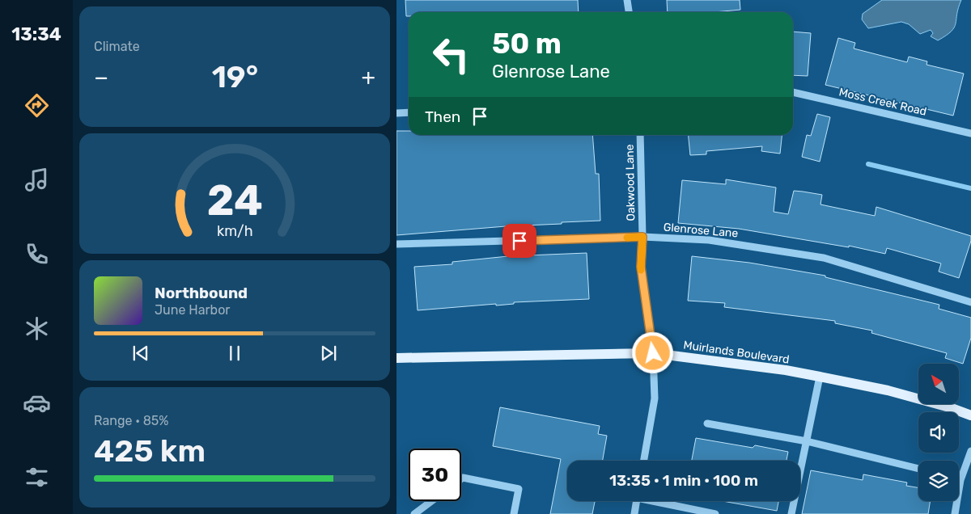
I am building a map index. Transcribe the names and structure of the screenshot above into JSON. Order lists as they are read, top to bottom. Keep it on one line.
{"streets":{"main road":["Muirlands Boulevard"],"street":["Moss Creek Road","Oakwood Lane","Glenrose Lane"]},"crossings":[["Oakwood Lane","Glenrose Lane"],["Oakwood Lane","Muirlands Boulevard"]],"north":"top left","page":{"tabs":"13:34","tile":["Climate",["Range · 85%","425 km"]],"turn":["50 m","Glenrose Lane"],"heat":["−","19°","+"],"then":"Then","song":["Northbound","June Harbor"],"limit":"30","trip":"13:35 · 1 min · 100 m","gauge":["24","km/h"]}}
